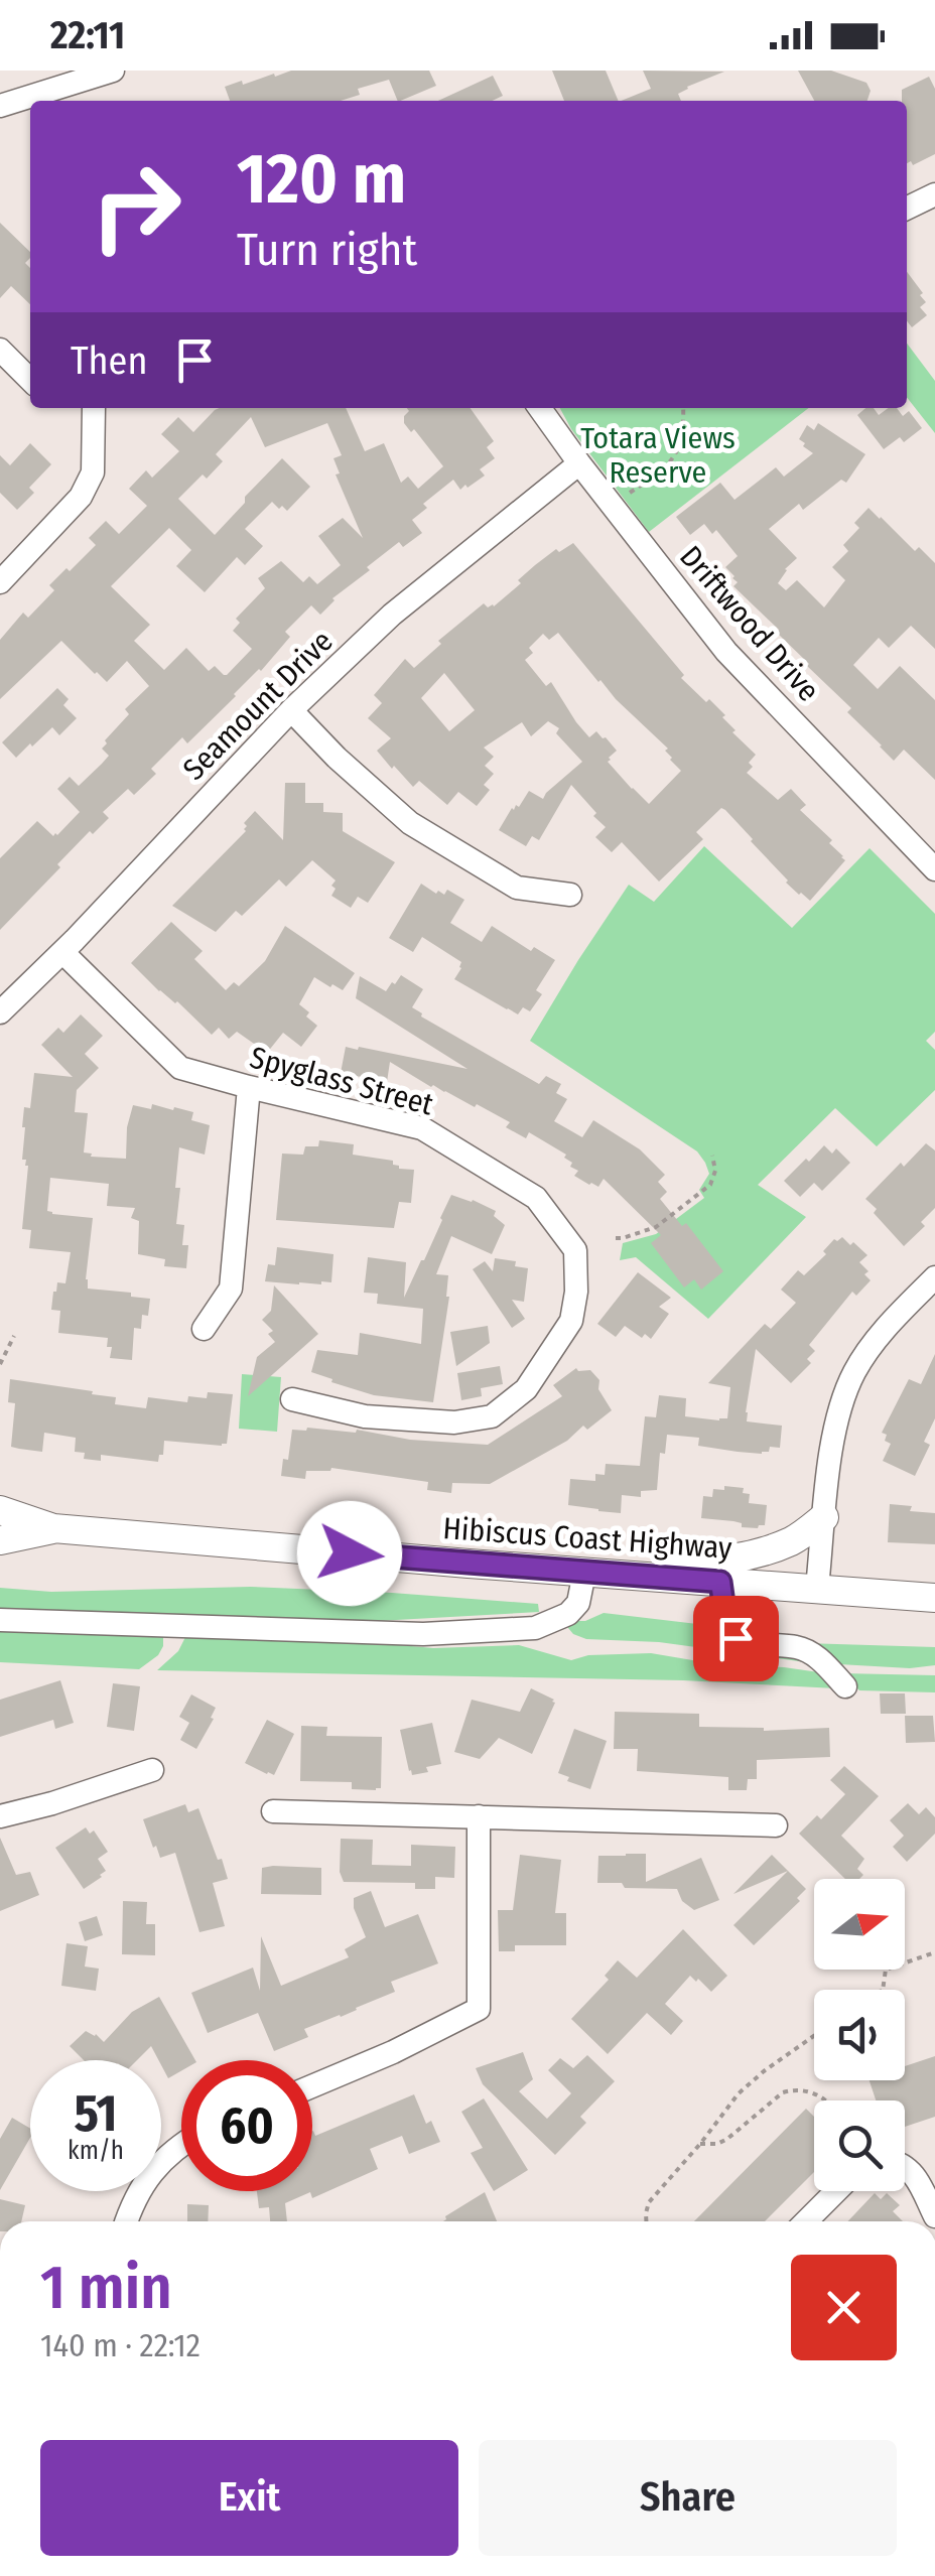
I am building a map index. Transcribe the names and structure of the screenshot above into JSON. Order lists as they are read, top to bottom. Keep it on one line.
{"streets":{"main road":["Hibiscus Coast Highway"],"street":["Driftwood Drive","Seamount Drive","Spyglass Street"]},"crossings":[["Driftwood Drive","Seamount Drive"],["Seamount Drive","Spyglass Street"]],"parks":["Totara Views Reserve"],"north":"right","page":{"status":"22:11","turn":["120 m","Turn right"],"then":"Then","speed":"51 km/h","limit":"60","heading":["1 min","140 m · 22:12"],"buttons":["Exit","Share"]}}
